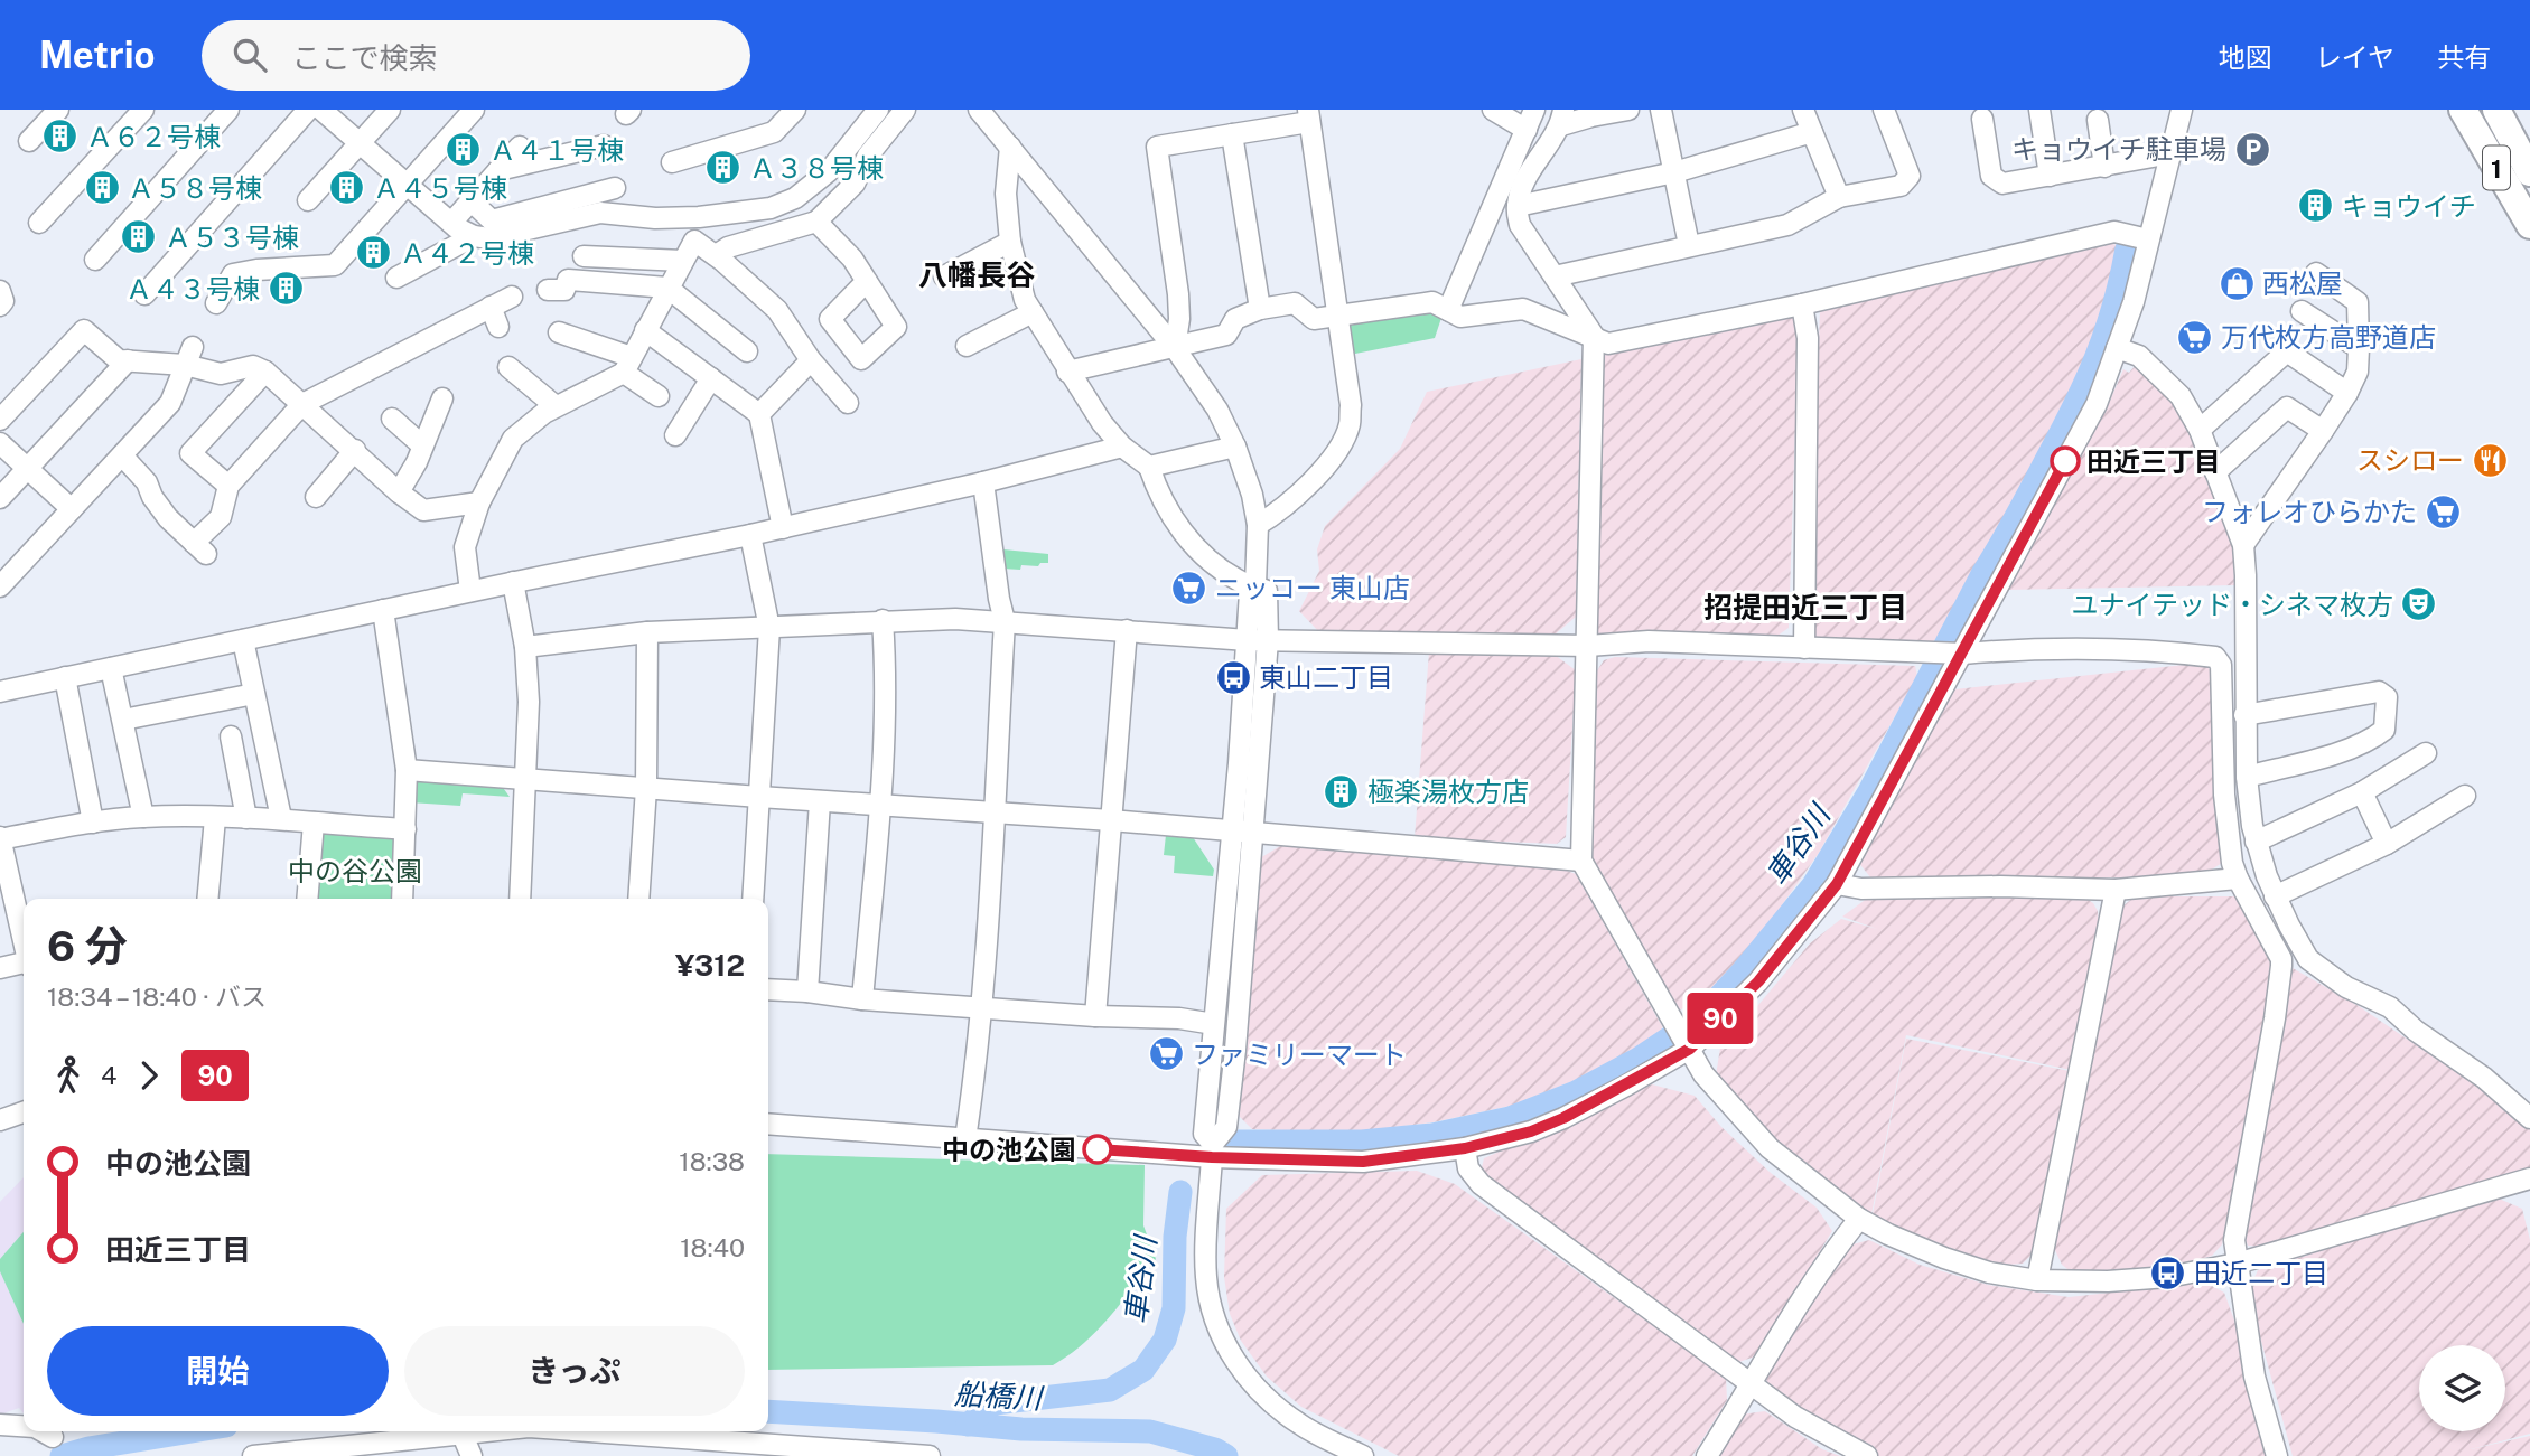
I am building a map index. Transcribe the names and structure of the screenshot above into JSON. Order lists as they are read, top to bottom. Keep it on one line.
{"streets":{"highway":["1"]},"districts":["八幡長谷","招提田近三丁目"],"water":["車谷川","船橋川"],"parks":["中の谷公園"],"places":{"building":["Ａ６２号棟","Ａ４１号棟","Ａ３８号棟","Ａ５８号棟","Ａ４５号棟","キョウイチ","Ａ５３号棟","Ａ４２号棟","Ａ４３号棟","極楽湯枚方店"],"parking":["キョウイチ駐車場"],"shop":["西松屋"],"supermarket":["万代枚方高野道店","フォレオひらかた","ニッコー 東山店","ファミリーマート"],"restaurant":["スシロー"],"other":["田近三丁目","中の池公園"],"theatre":["ユナイテッド・シネマ枚方"],"bus stop":["東山二丁目","田近二丁目"]},"lines":["bus line 90"],"page":{"header":"Metrio","search":"ここで検索","nav":["地図","レイヤ","共有"],"on_map":"90","heading":["6 分","18:34 – 18:40 · バス","¥312"],"legs":["4","90"],"list":[{"name":"中の池公園","value":"18:38"},{"name":"田近三丁目","value":"18:40"}],"buttons":["開始","きっぷ"]}}
